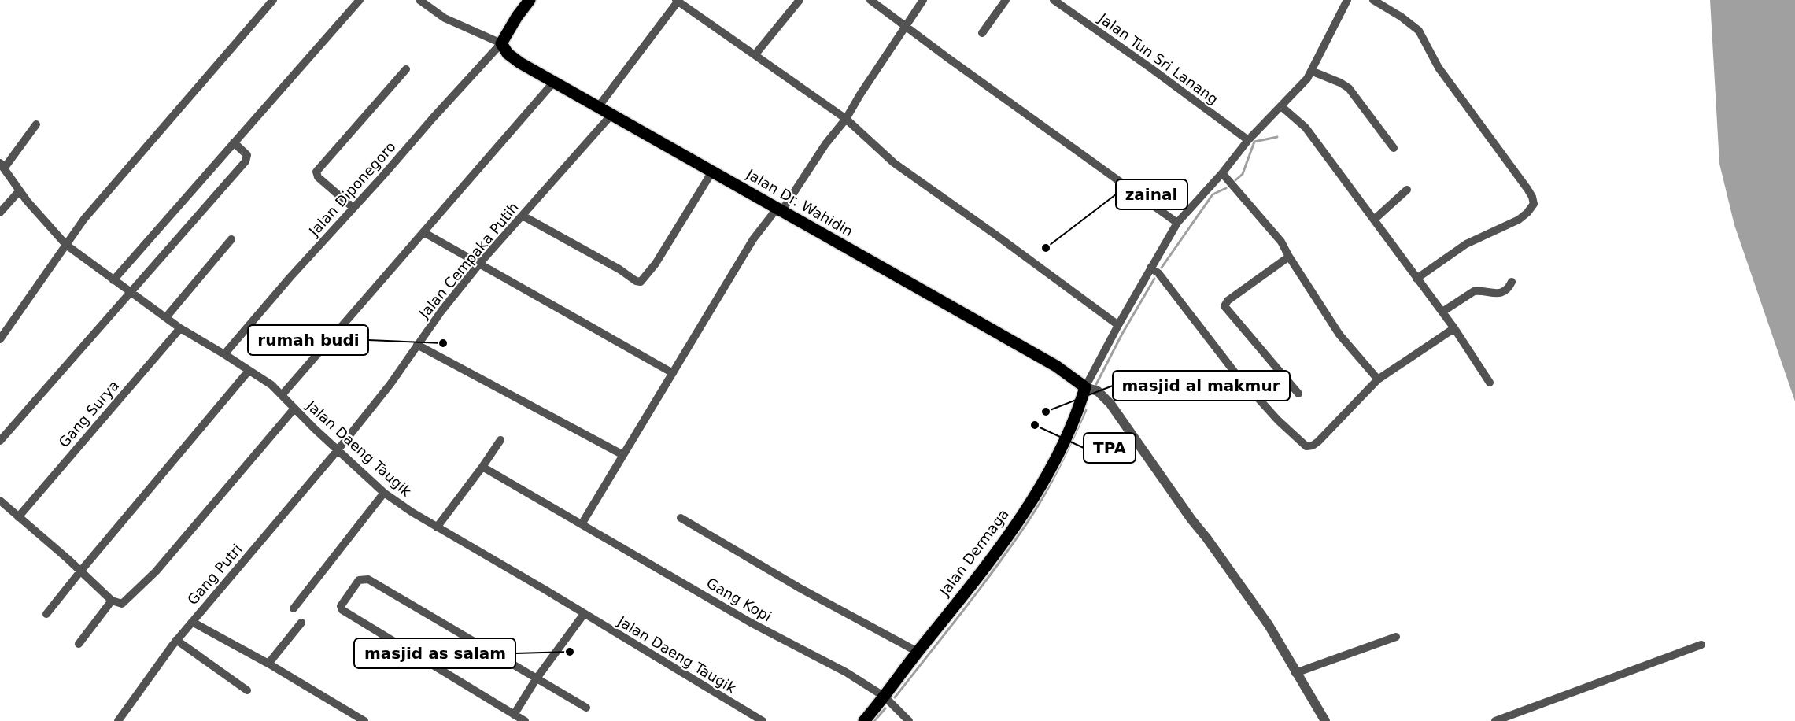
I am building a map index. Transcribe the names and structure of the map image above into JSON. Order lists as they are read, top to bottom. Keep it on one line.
{"streets":{"main road":["Jalan Dr. Wahidin","Jalan Dermaga"],"street":["Jalan Tun Sri Lanang","Jalan Diponegoro","Jalan Cempaka Putih","Gang Surya","Jalan Daeng Taugik","Gang Putri","Gang Kopi"]},"crossings":[["Jalan Diponegoro","Jalan Dr. Wahidin"],["Jalan Diponegoro","Jalan Daeng Taugik"],["Jalan Dr. Wahidin","Jalan Cempaka Putih"],["Jalan Dr. Wahidin","Jalan Dermaga"],["Jalan Cempaka Putih","Jalan Daeng Taugik"],["Jalan Cempaka Putih","Gang Putri"],["Gang Surya","Jalan Daeng Taugik"],["Jalan Daeng Taugik","Gang Putri"],["Jalan Dermaga","Gang Kopi"]],"places":["zainal","rumah budi","masjid al makmur","TPA","masjid as salam"]}
